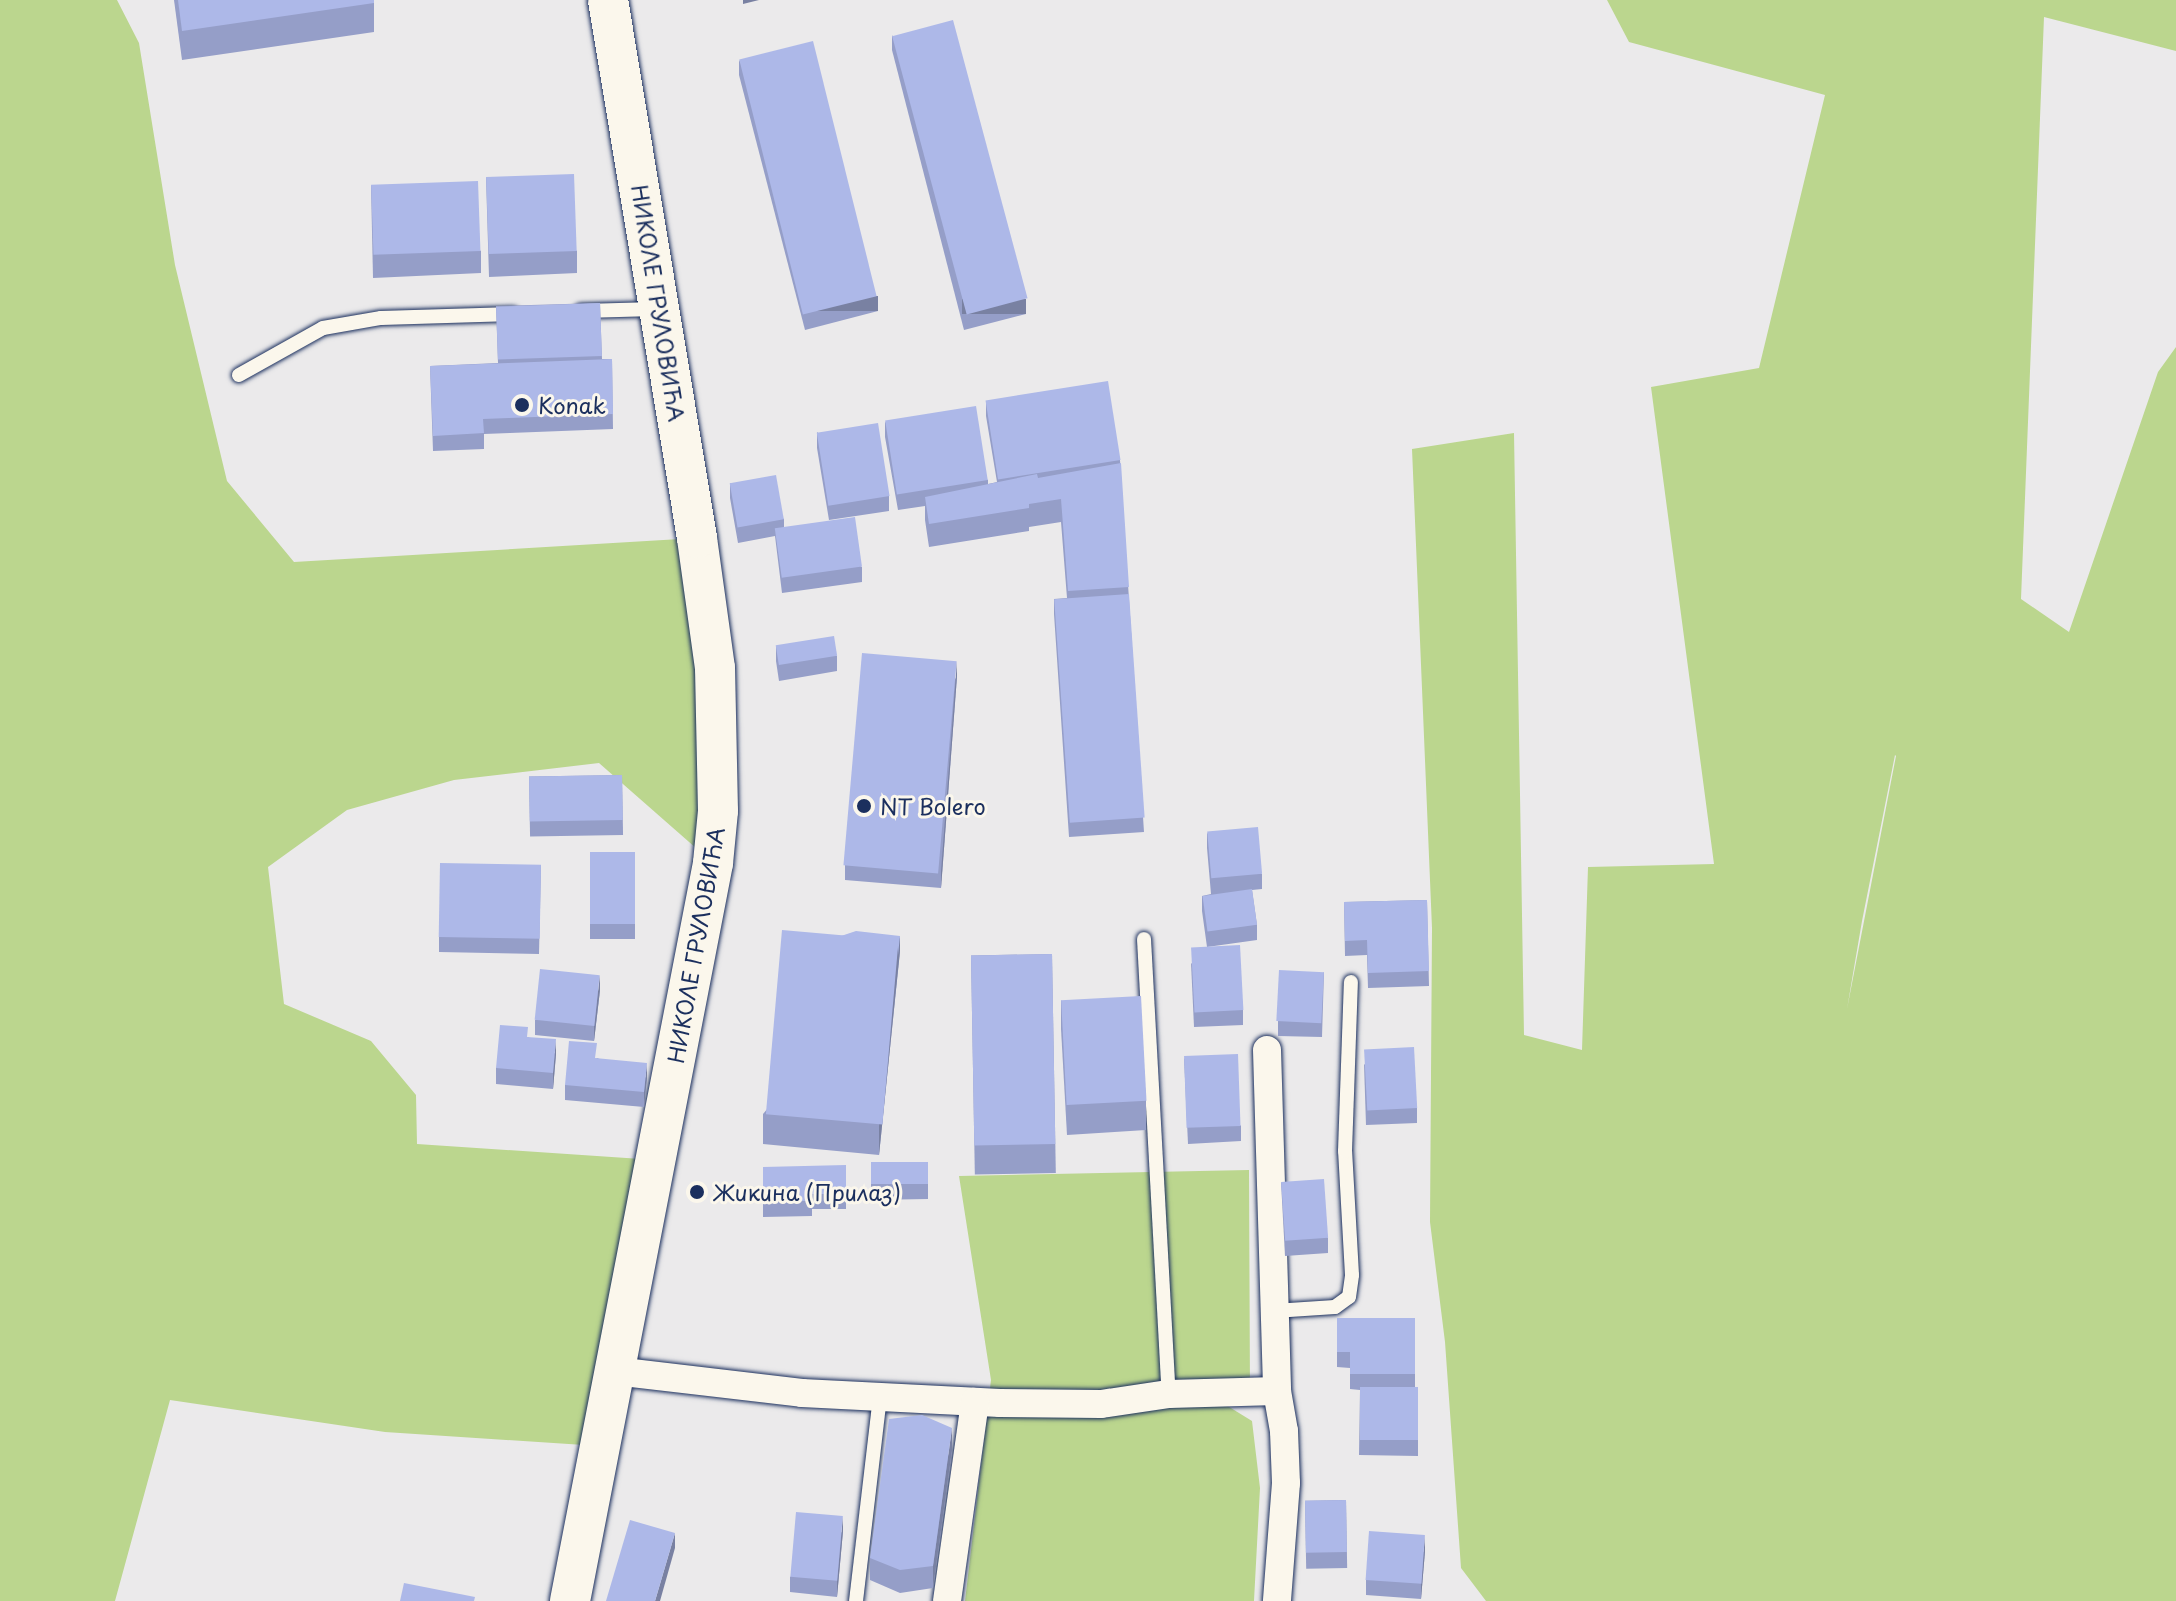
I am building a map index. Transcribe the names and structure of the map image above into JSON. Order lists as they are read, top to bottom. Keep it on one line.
{"streets":{"street":["НИКОЛЕ ГРУЛОВИЋА"]},"places":["Konak","NT Bolero","Жикина (Прилаз)"]}
